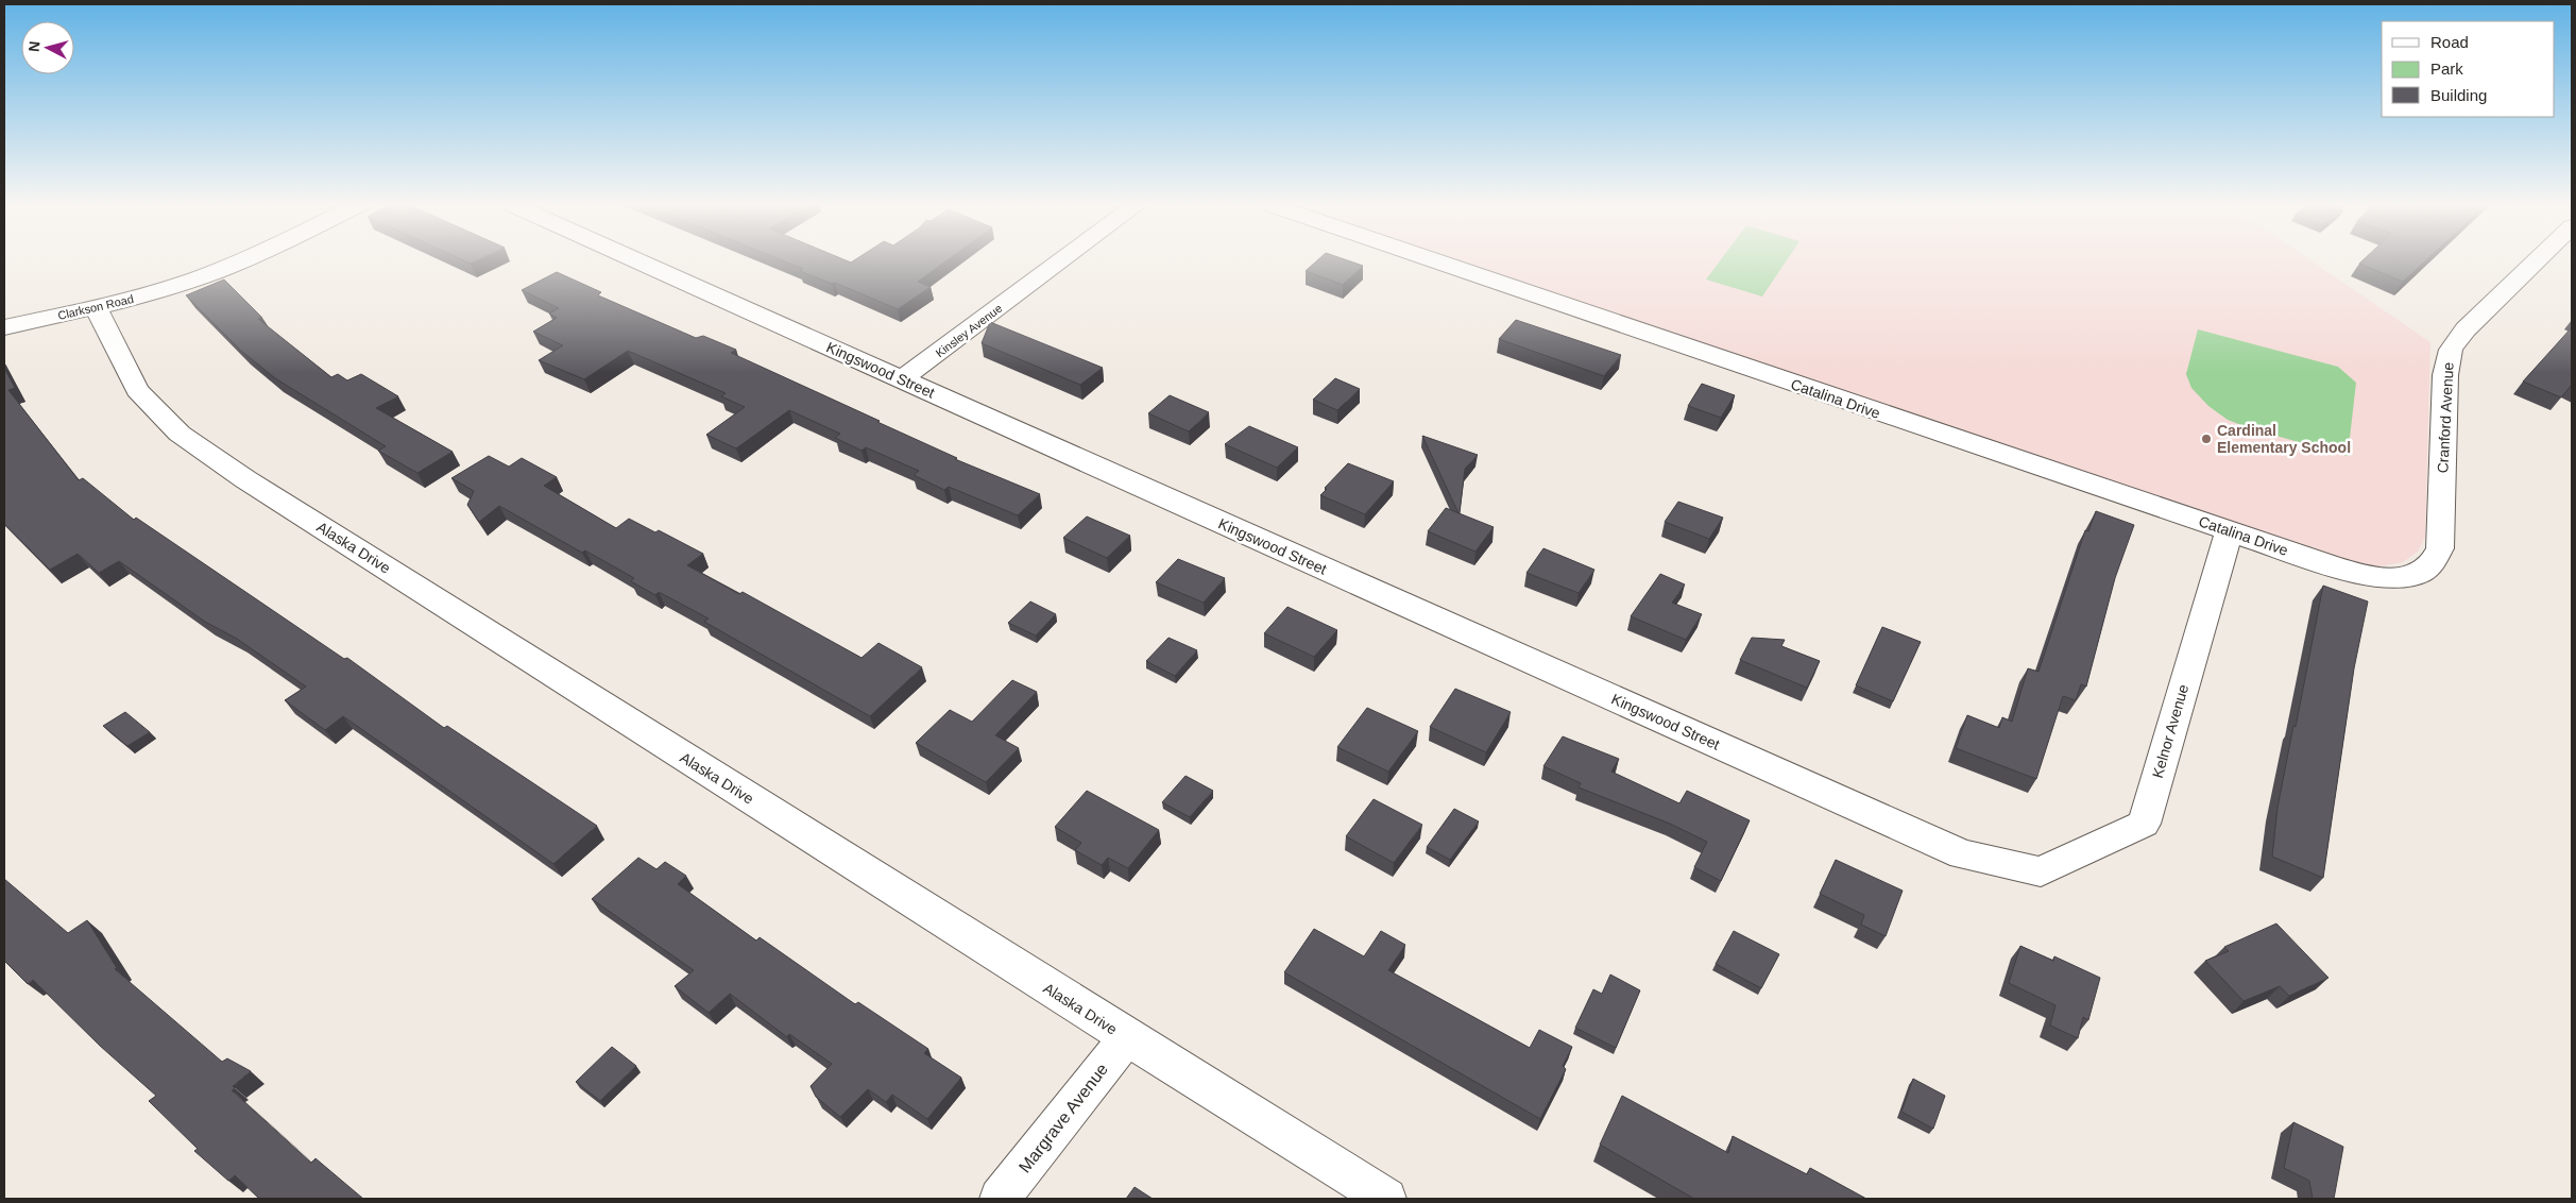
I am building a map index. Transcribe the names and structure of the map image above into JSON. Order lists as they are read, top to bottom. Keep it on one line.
{"streets":{"street":["Clarkson Road","Kinsley Avenue","Kingswood Street","Catalina Drive","Cranford Avenue","Alaska Drive","Kelnor Avenue","Margrave Avenue"]},"crossings":[["Clarkson Road","Alaska Drive"],["Kinsley Avenue","Kingswood Street"],["Kingswood Street","Kelnor Avenue"],["Catalina Drive","Cranford Avenue"],["Catalina Drive","Kelnor Avenue"],["Alaska Drive","Margrave Avenue"]],"places":["Cardinal Elementary School"],"legend":["Road","Park","Building"],"north":"left"}
